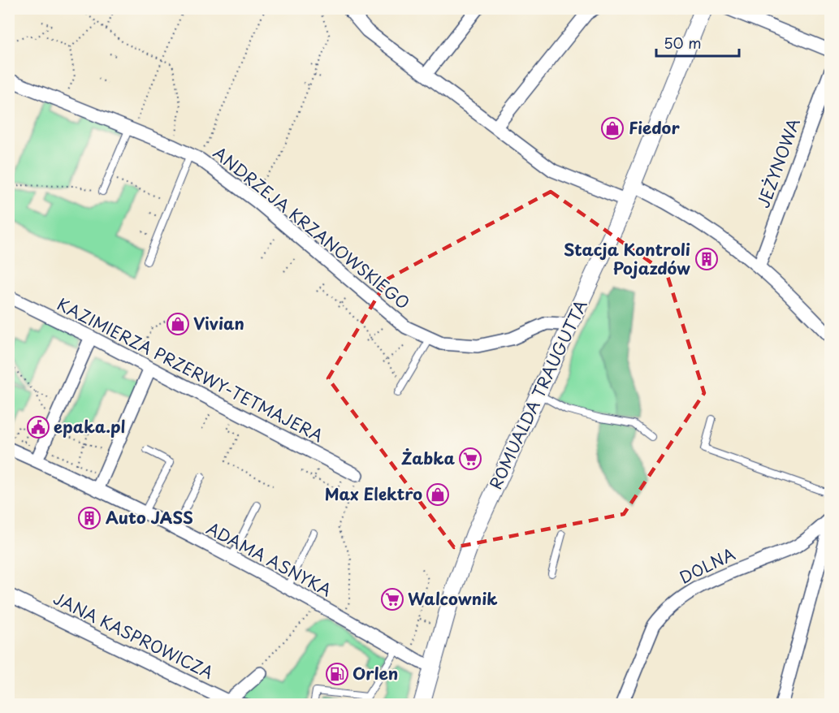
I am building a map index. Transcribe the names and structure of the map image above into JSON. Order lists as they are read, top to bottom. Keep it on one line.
{"streets":{"street":["JEŻYNOWA","ANDRZEJA KRZANOWSKIEGO","KAZIMIERZA PRZERWY-TETMAJERA","ROMUALDA TRAUGUTTA","ADAMA ASNYKA","DOLNA","JANA KASPROWICZA"]},"crossings":[["ANDRZEJA KRZANOWSKIEGO","ROMUALDA TRAUGUTTA"],["ROMUALDA TRAUGUTTA","ADAMA ASNYKA"]],"places":{"shop":["Fiedor","Vivian","Max Elektro"],"building":["Stacja Kontroli Pojazdów","Auto JASS"],"public building":["epaka.pl"],"supermarket":["Żabka","Walcownik"],"fuel station":["Orlen"]},"scale_bar":"50 m"}
